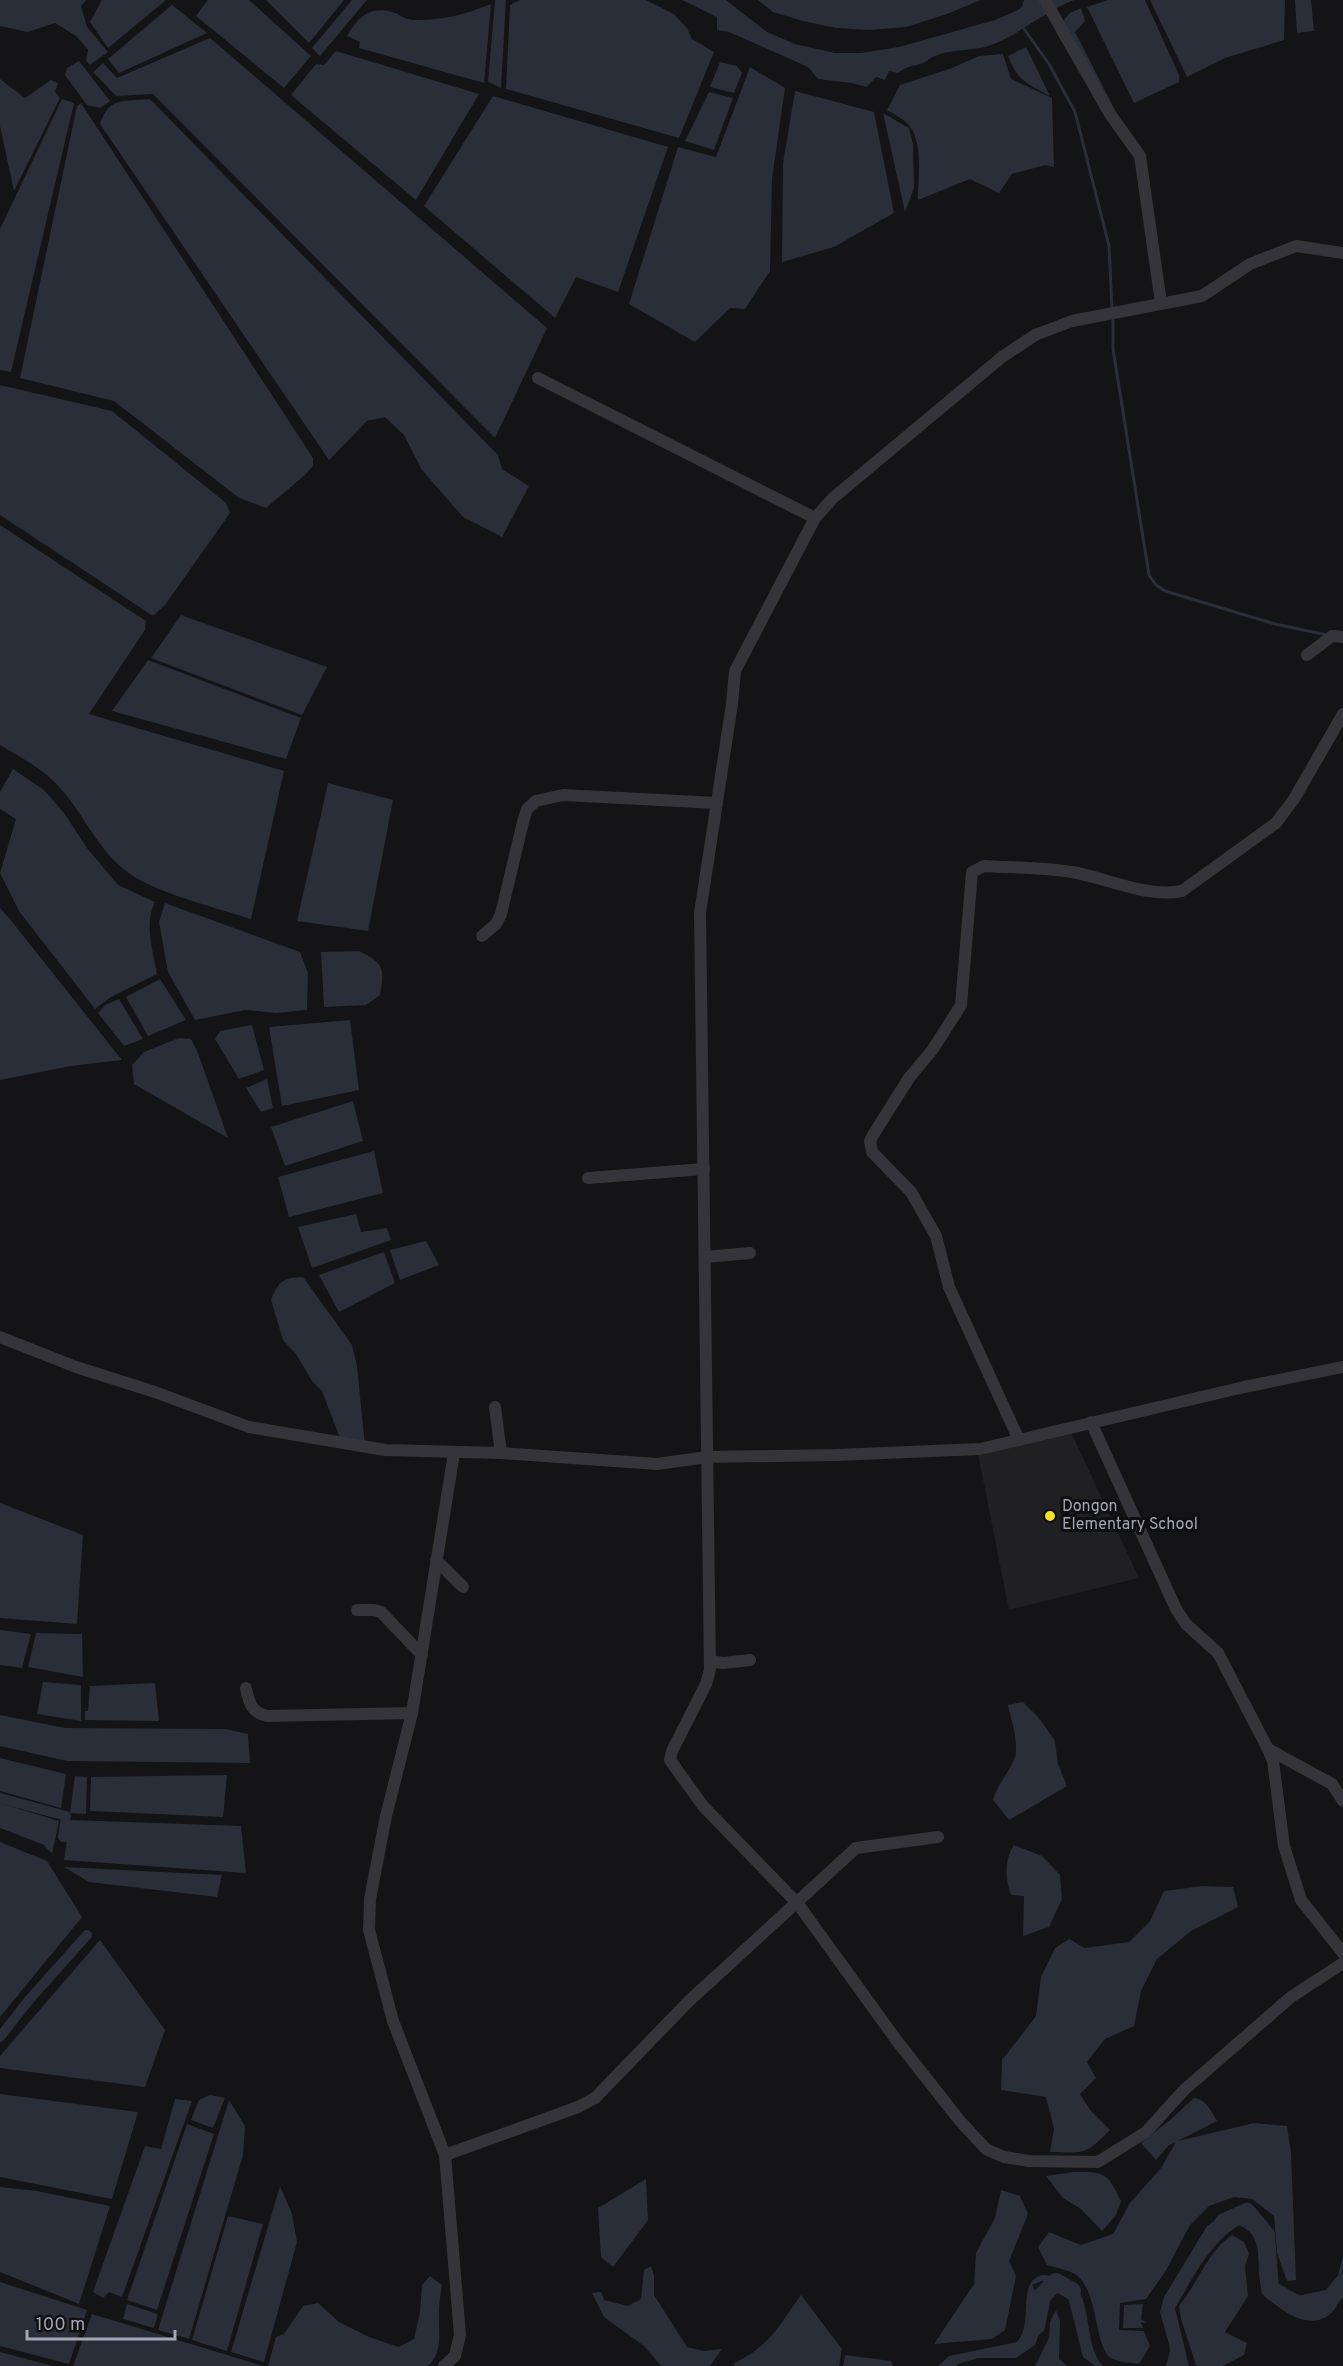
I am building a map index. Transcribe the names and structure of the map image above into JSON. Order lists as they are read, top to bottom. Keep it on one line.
{"places":["Dongon Elementary School"],"scale_bar":"100 m"}
